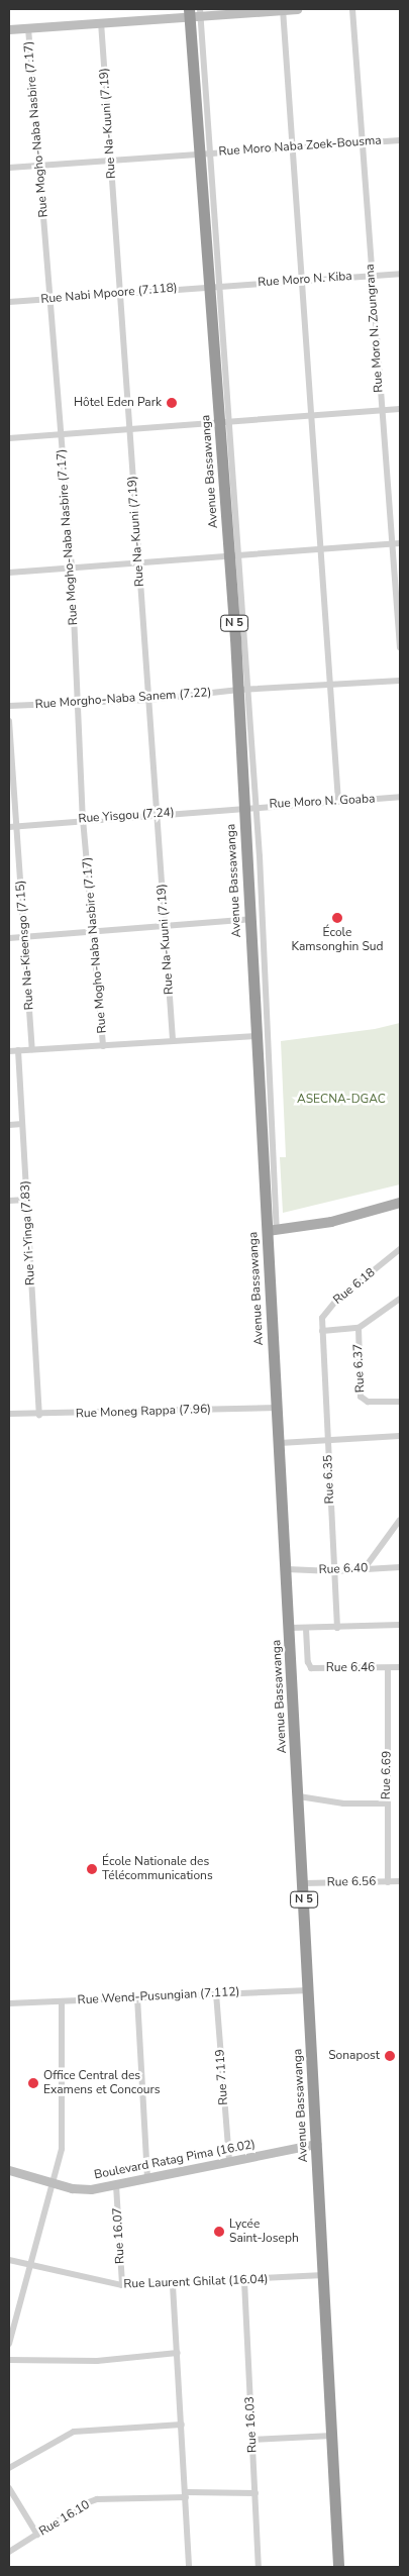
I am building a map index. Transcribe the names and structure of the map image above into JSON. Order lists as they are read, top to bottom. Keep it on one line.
{"streets":{"highway":["Avenue Bassawanga","N 5"],"street":["Rue Na-Kuuni (7.19)","Rue Mogho-Naba Nasbire (7.17)","Rue Moro Naba Zoek-Bousma","Rue Moro N. Kiba","Rue Nabi Mpoore (7.118)","Rue Moro N. Zoungrana","Rue Morgho-Naba Sanem (7.22)","Rue Moro N. Goaba","Rue Yisgou (7.24)","Rue Na-Kieensgo (7.15)","Rue Yi-Yinga (7.83)","Rue 6.18","Rue 6.37","Rue Moneg Rappa (7.96)","Rue 6.35","Rue 6.40","Rue 6.46","Rue 6.69","Rue 6.56","Rue Wend-Pusungian (7.112)","Rue 7.119","Boulevard Ratag Pima (16.02)","Rue 16.07","Rue Laurent Ghilat (16.04)","Rue 16.03","Rue 16.10"]},"crossings":[["Rue Na-Kuuni (7.19)","Rue Moro Naba Zoek-Bousma"],["Rue Na-Kuuni (7.19)","Rue Nabi Mpoore (7.118)"],["Rue Na-Kuuni (7.19)","Rue Morgho-Naba Sanem (7.22)"],["Rue Na-Kuuni (7.19)","Rue Yisgou (7.24)"],["Rue Mogho-Naba Nasbire (7.17)","Rue Moro Naba Zoek-Bousma"],["Rue Mogho-Naba Nasbire (7.17)","Rue Nabi Mpoore (7.118)"],["Rue Mogho-Naba Nasbire (7.17)","Rue Morgho-Naba Sanem (7.22)"],["Rue Mogho-Naba Nasbire (7.17)","Rue Yisgou (7.24)"],["Rue Moro Naba Zoek-Bousma","Rue Moro N. Zoungrana"],["Rue Moro Naba Zoek-Bousma","Avenue Bassawanga"],["Rue Moro N. Kiba","Rue Nabi Mpoore (7.118)"],["Rue Moro N. Kiba","Rue Moro N. Zoungrana"],["Rue Moro N. Kiba","Avenue Bassawanga"],["Rue Nabi Mpoore (7.118)","Avenue Bassawanga"],["Avenue Bassawanga","Rue Morgho-Naba Sanem (7.22)"],["Avenue Bassawanga","Rue Moro N. Goaba"],["Avenue Bassawanga","Rue Yisgou (7.24)"],["Avenue Bassawanga","Rue Moneg Rappa (7.96)"],["Avenue Bassawanga","Rue 6.40"],["Avenue Bassawanga","Rue 6.56"],["Avenue Bassawanga","Rue Wend-Pusungian (7.112)"],["Avenue Bassawanga","Boulevard Ratag Pima (16.02)"],["Avenue Bassawanga","Rue Laurent Ghilat (16.04)"],["Rue Moro N. Goaba","Rue Yisgou (7.24)"],["Rue Yisgou (7.24)","Rue Na-Kieensgo (7.15)"],["Rue Yi-Yinga (7.83)","Rue Moneg Rappa (7.96)"],["Rue 6.18","Rue 6.35"],["Rue 6.35","Rue 6.40"],["Rue 6.46","Rue 6.69"],["Rue 6.69","Rue 6.56"],["Rue Wend-Pusungian (7.112)","Rue 7.119"],["Rue 7.119","Boulevard Ratag Pima (16.02)"],["Boulevard Ratag Pima (16.02)","Rue 16.07"],["Rue 16.07","Rue Laurent Ghilat (16.04)"],["Rue Laurent Ghilat (16.04)","Rue 16.03"],["Rue 16.03","Rue 16.10"]],"parks":["ASECNA-DGAC"],"places":["Hôtel Eden Park","École Kamsonghin Sud","École Nationale des Télécommunications","Sonapost","Office Central des Examens et Concours","Lycée Saint-Joseph"]}
